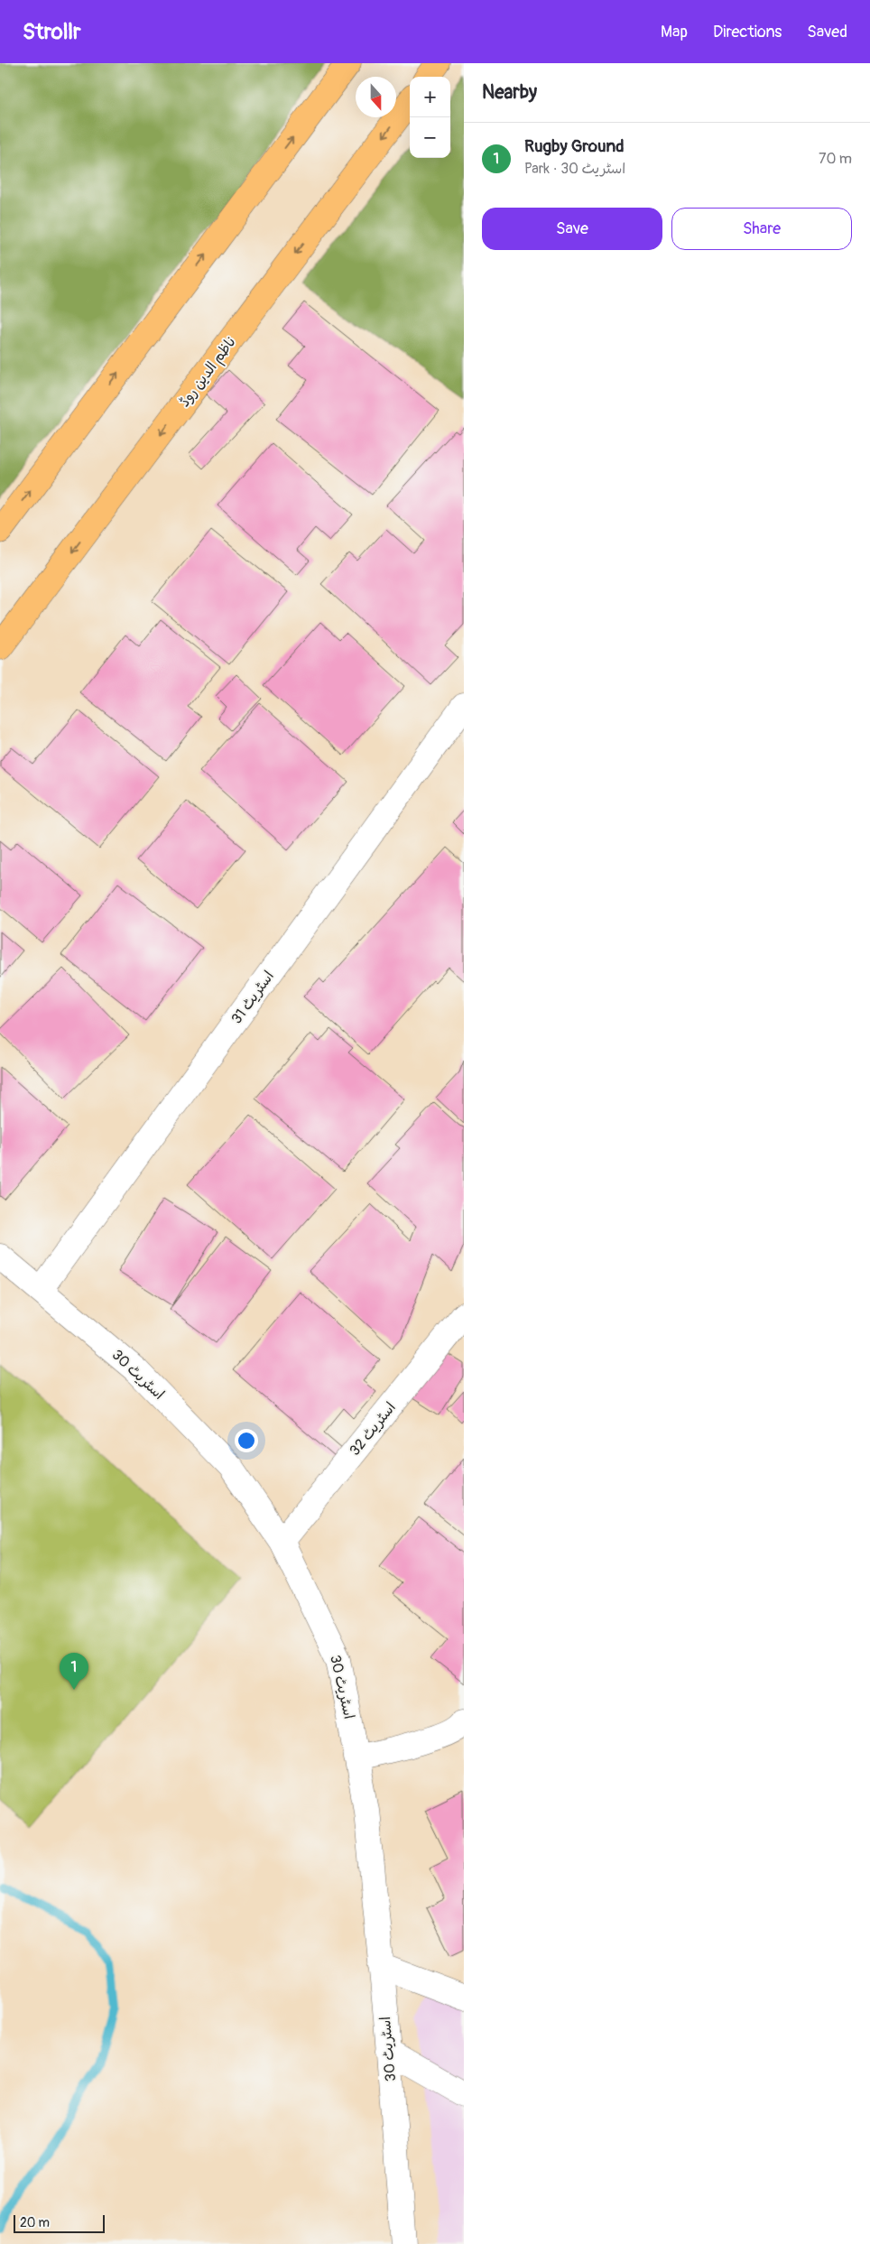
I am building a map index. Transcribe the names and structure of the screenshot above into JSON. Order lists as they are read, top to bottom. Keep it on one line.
{"streets":{"main road":["ناظم الدین روڈ"],"street":["اسٹریٹ 31","اسٹریٹ 30","اسٹریٹ 32"]},"crossings":[["اسٹریٹ 31","اسٹریٹ 30"],["اسٹریٹ 30","اسٹریٹ 32"]],"scale_bar":"20 m","north":"bottom","page":{"header":"Strollr","nav":["Map","Directions","Saved"],"heading":"Nearby","map_buttons":["+","−"],"list":[{"mark":"1","name":"Rugby Ground","note":"Park · اسٹریٹ 30","value":"70 m"}],"buttons":["Save","Share"],"pins":"1","scale":"20 m"}}
